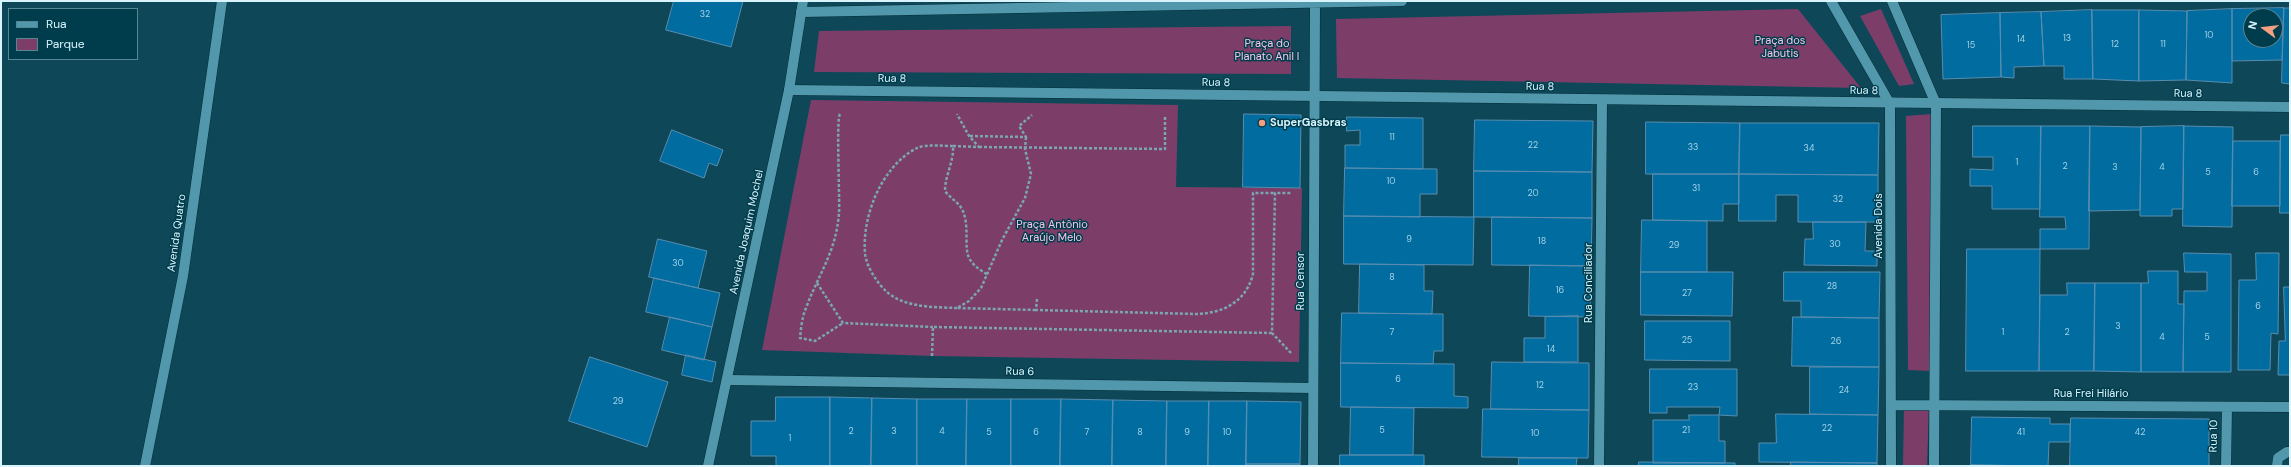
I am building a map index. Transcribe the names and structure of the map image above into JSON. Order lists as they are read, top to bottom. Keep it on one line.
{"streets":{"street":["Rua 8","Avenida Dois","Avenida Joaquim Mochel","Avenida Quatro","Rua Censor","Rua Conciliador","Rua 6","Rua Frei Hilário","Rua 10"]},"crossings":[["Rua 8","Avenida Dois"],["Rua 8","Avenida Joaquim Mochel"],["Rua 8","Rua Censor"],["Rua 8","Rua Conciliador"],["Avenida Dois","Rua Frei Hilário"],["Avenida Joaquim Mochel","Rua 6"],["Rua Censor","Rua 6"],["Rua Frei Hilário","Rua 10"]],"parks":["Praça dos Jabutis","Praça do Planato Anil I","Praça Antônio Araújo Melo"],"places":["SuperGasbras"],"house_numbers":["32","10","13","14","12","11","15","11","22","33","34","1","2","3","4","5","6","10","31","20","32","9","18","30","29","30","8","28","16","27","6","3","7","1","2","4","5","25","26","14","6","12","23","24","29","22","5","21","2","3","4","5","6","7","8","9","10","41","42","10","1"],"legend":["Rua","Parque"],"north":"left"}
